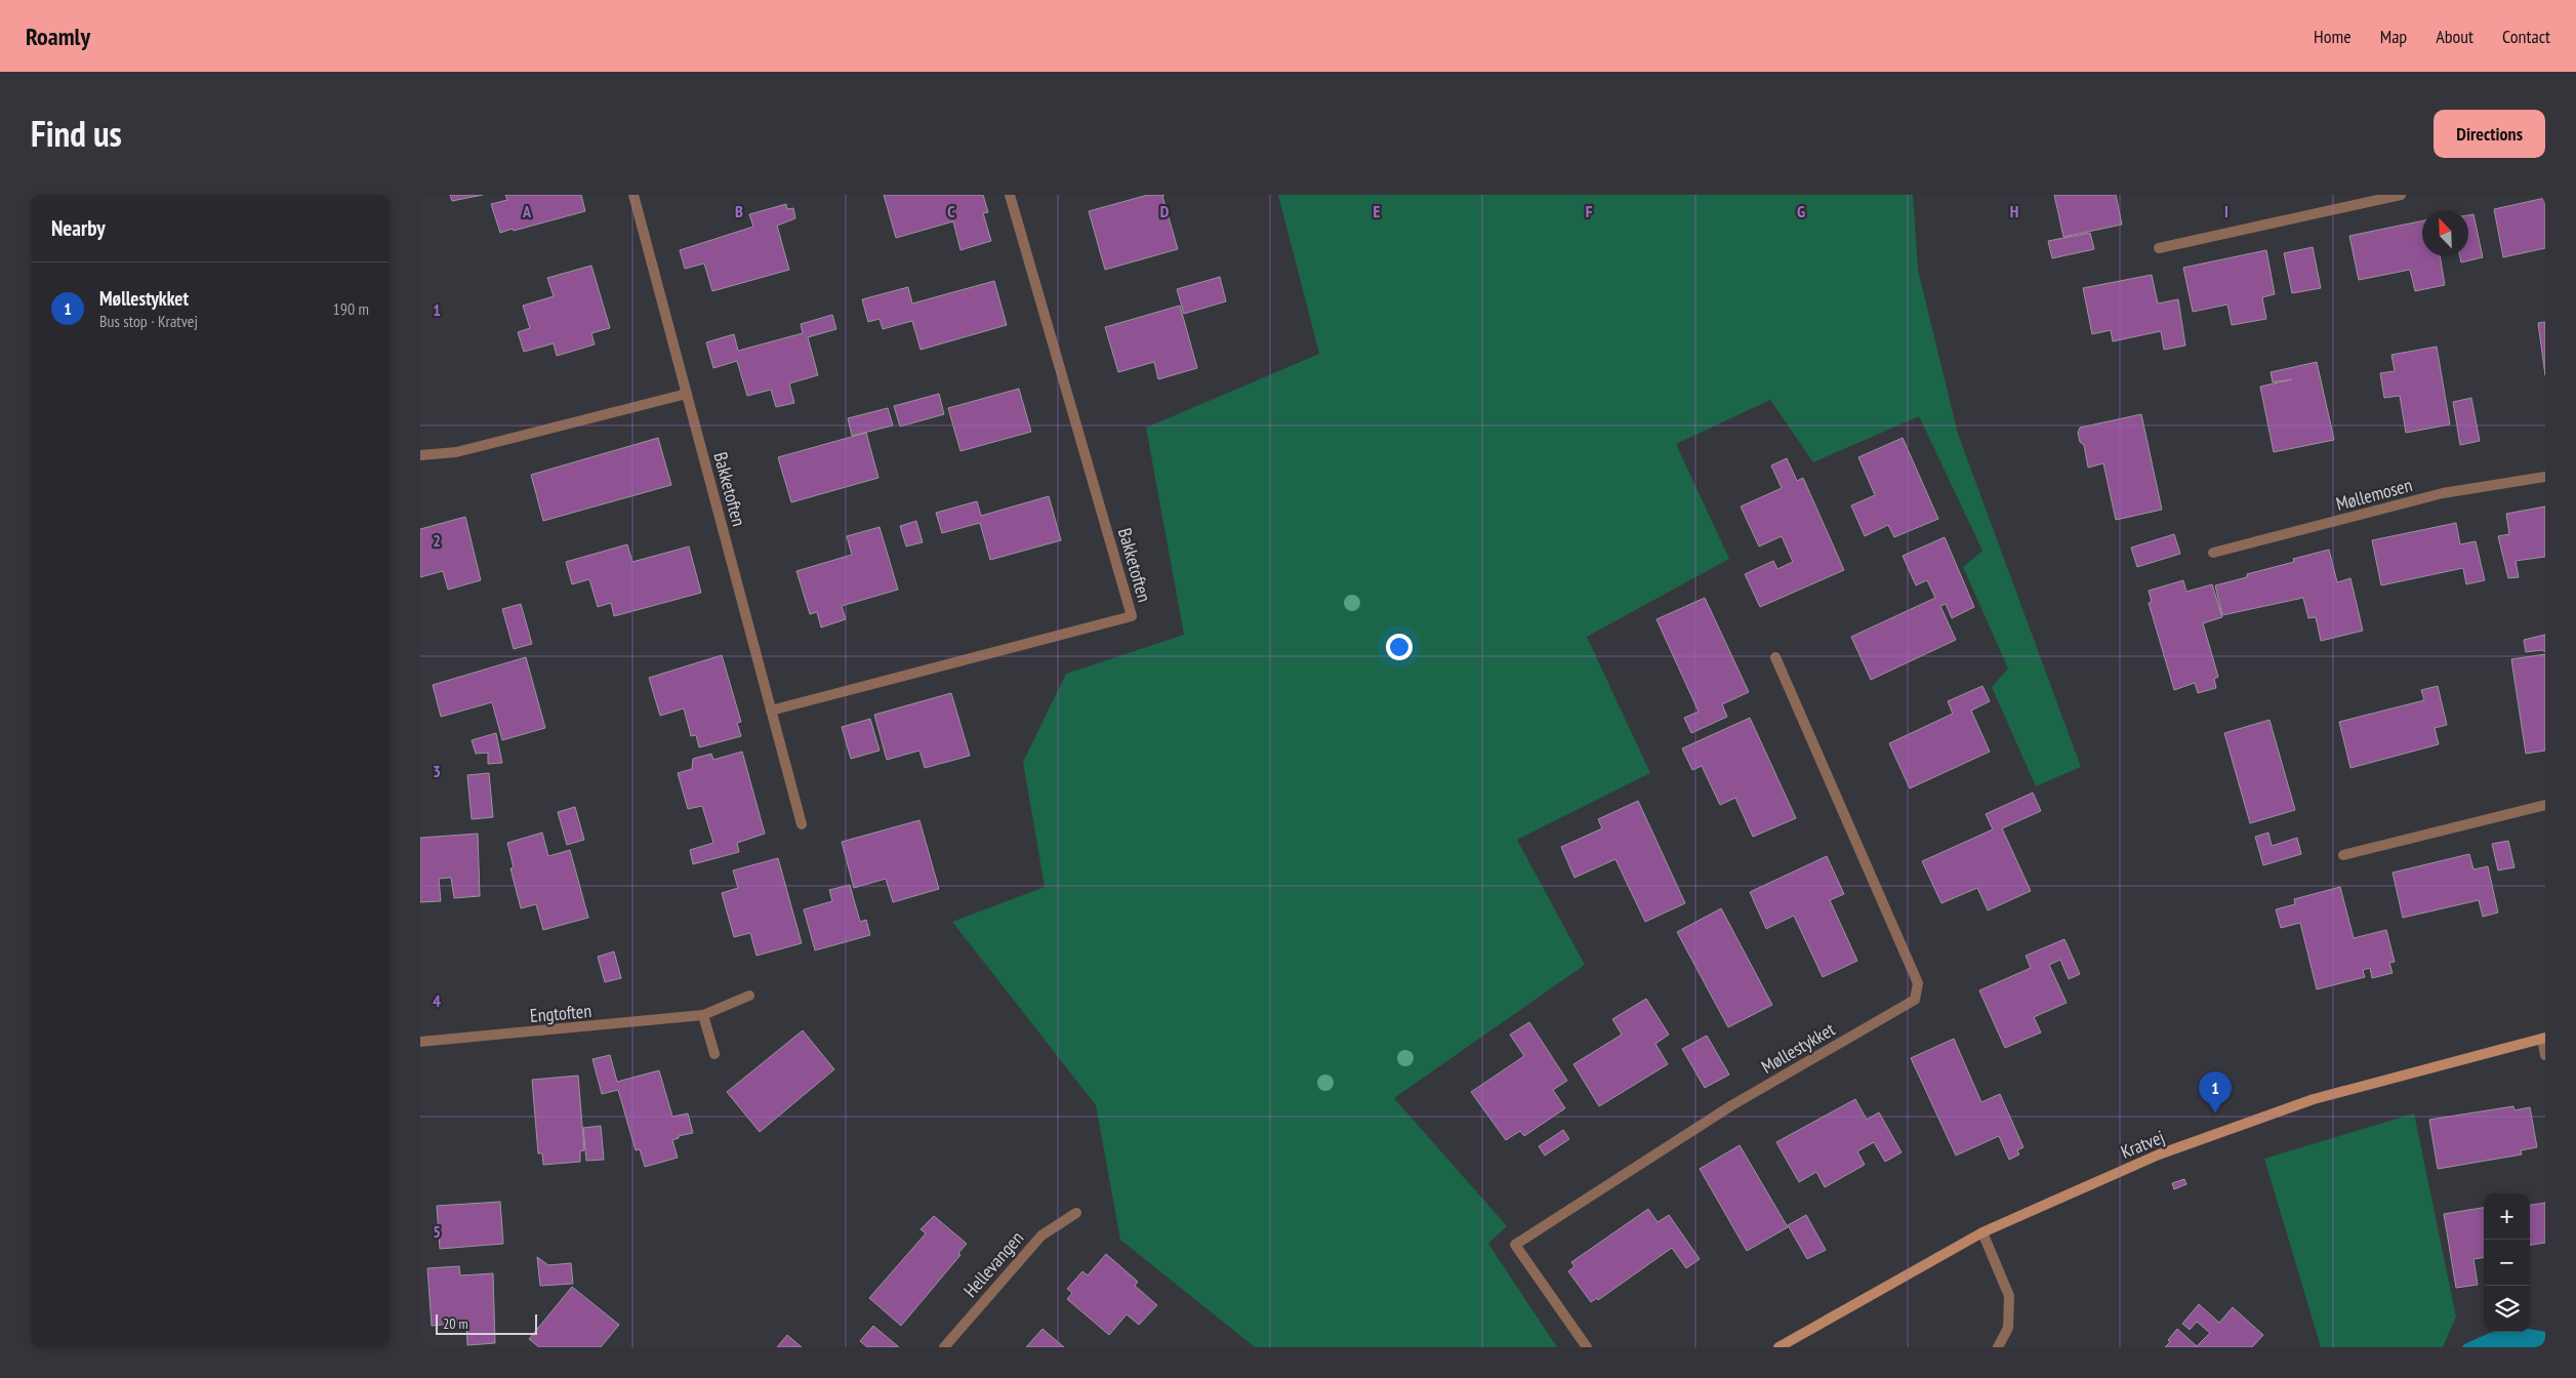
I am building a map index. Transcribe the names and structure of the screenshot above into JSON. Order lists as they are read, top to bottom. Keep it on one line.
{"streets":{"street":["Bakketoften","Møllemosen","Engtoften","Møllestykket","Kratvej","Hellevangen"]},"scale_bar":"20 m","north":"top left","page":{"header":"Roamly","nav":["Home","Map","About","Contact"],"title":"Find us","buttons":"Directions","heading":"Nearby","list":[{"mark":"1","name":"Møllestykket","note":"Bus stop · Kratvej","value":"190 m"}],"pins":"1","map_buttons":["+","−"],"scale":"20 m"},"grid":{"columns":["A","B","C","D","E","F","G","H","I"],"rows":["1","2","3","4","5"]}}
